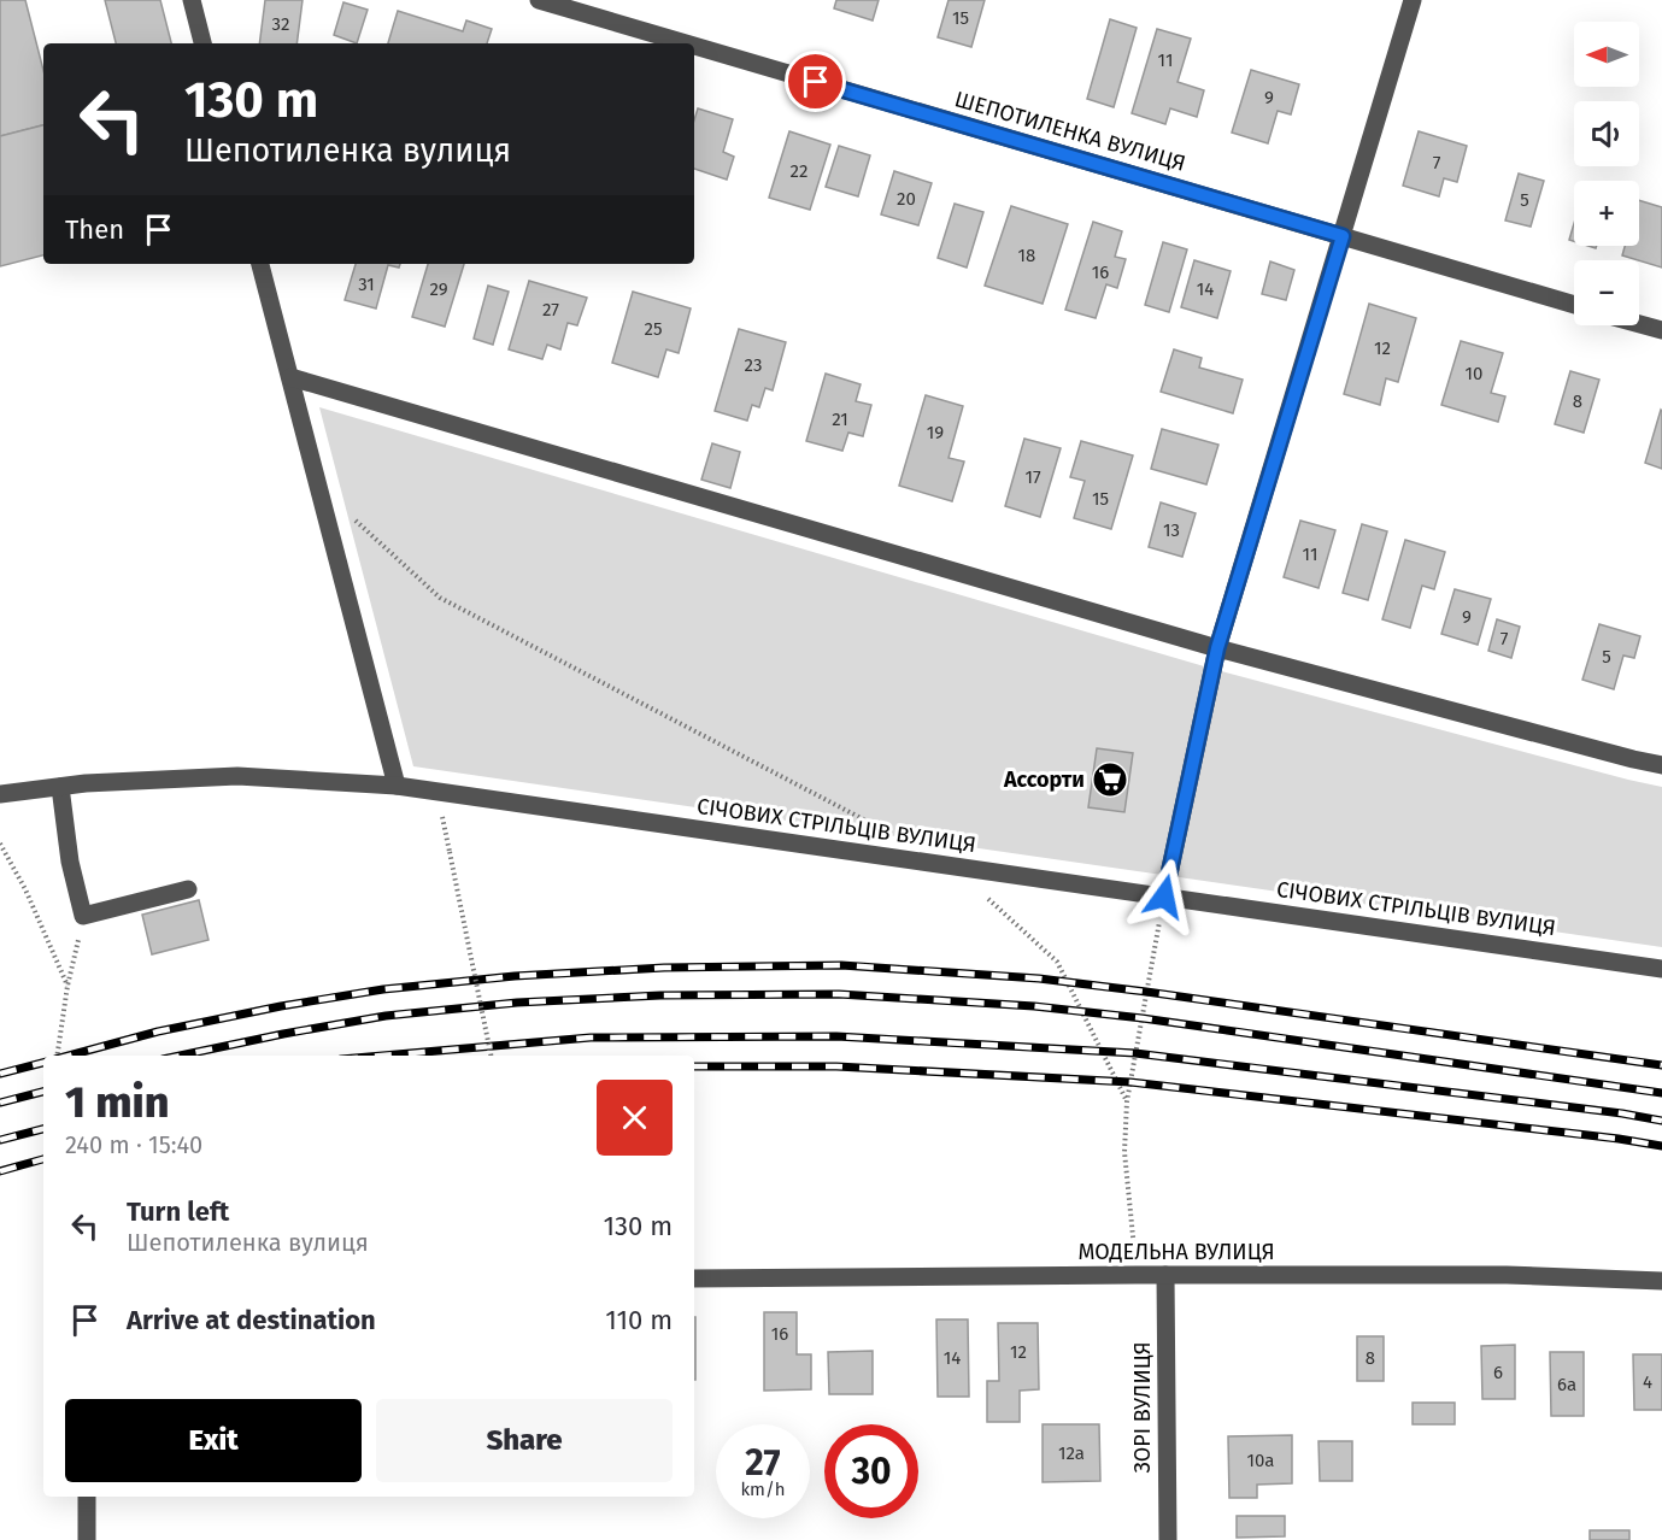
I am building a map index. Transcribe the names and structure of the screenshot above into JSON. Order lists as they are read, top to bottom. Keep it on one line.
{"streets":{"street":["ШЕПОТИЛЕНКА ВУЛИЦЯ","СІЧОВИХ СТРІЛЬЦІВ ВУЛИЦЯ","МОДЕЛЬНА ВУЛИЦЯ","ЗОРІ ВУЛИЦЯ"]},"crossings":[["МОДЕЛЬНА ВУЛИЦЯ","ЗОРІ ВУЛИЦЯ"]],"places":{"supermarket":["Ассорти"]},"house_numbers":["15","32","11","9","7","22","20","5","18","16","31","29","14","27","25","12","23","10","8","21","19","17","15","13","11","9","7","5","16","12","14","8","6","4","6а","12а","10а"],"north":"left","page":{"map_buttons":["+","−"],"turn":["130 m","Шепотиленка вулиця"],"then":"Then","heading":["1 min","240 m · 15:40"],"list":[{"name":"Turn left","note":"Шепотиленка вулиця","value":"130 m"},{"name":"Arrive at destination","value":"110 m"}],"buttons":["Exit","Share"],"speed":"27 km/h","limit":"30"}}
